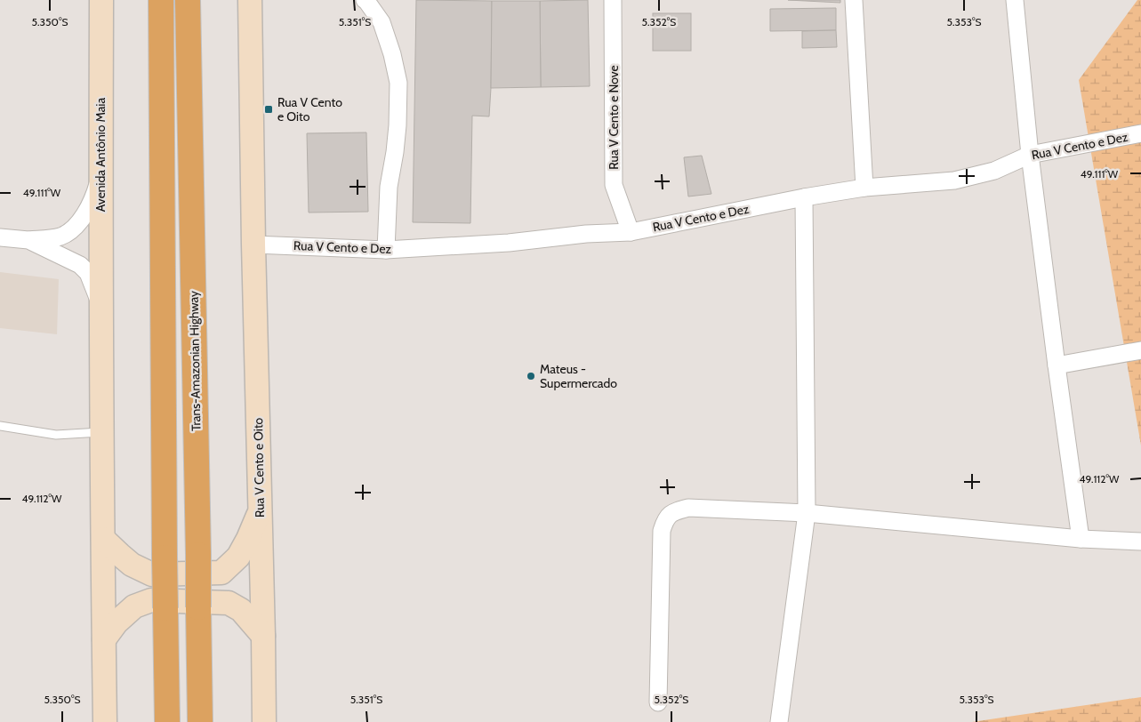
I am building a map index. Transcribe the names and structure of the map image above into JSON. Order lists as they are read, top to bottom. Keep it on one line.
{"streets":{"highway":["Trans-Amazonian Highway"],"main road":["Avenida Antônio Maia","Rua V Cento e Oito"],"street":["Rua V Cento e Nove","Rua V Cento e Dez"]},"crossings":[["Rua V Cento e Nove","Rua V Cento e Dez"],["Rua V Cento e Dez","Rua V Cento e Oito"]],"places":{"transit":["Rua V Cento e Oito"],"other":["Mateus - Supermercado"]},"coordinates":["5.350°S","5.351°S","5.352°S","5.353°S","49.111°W","49.112°W"]}
